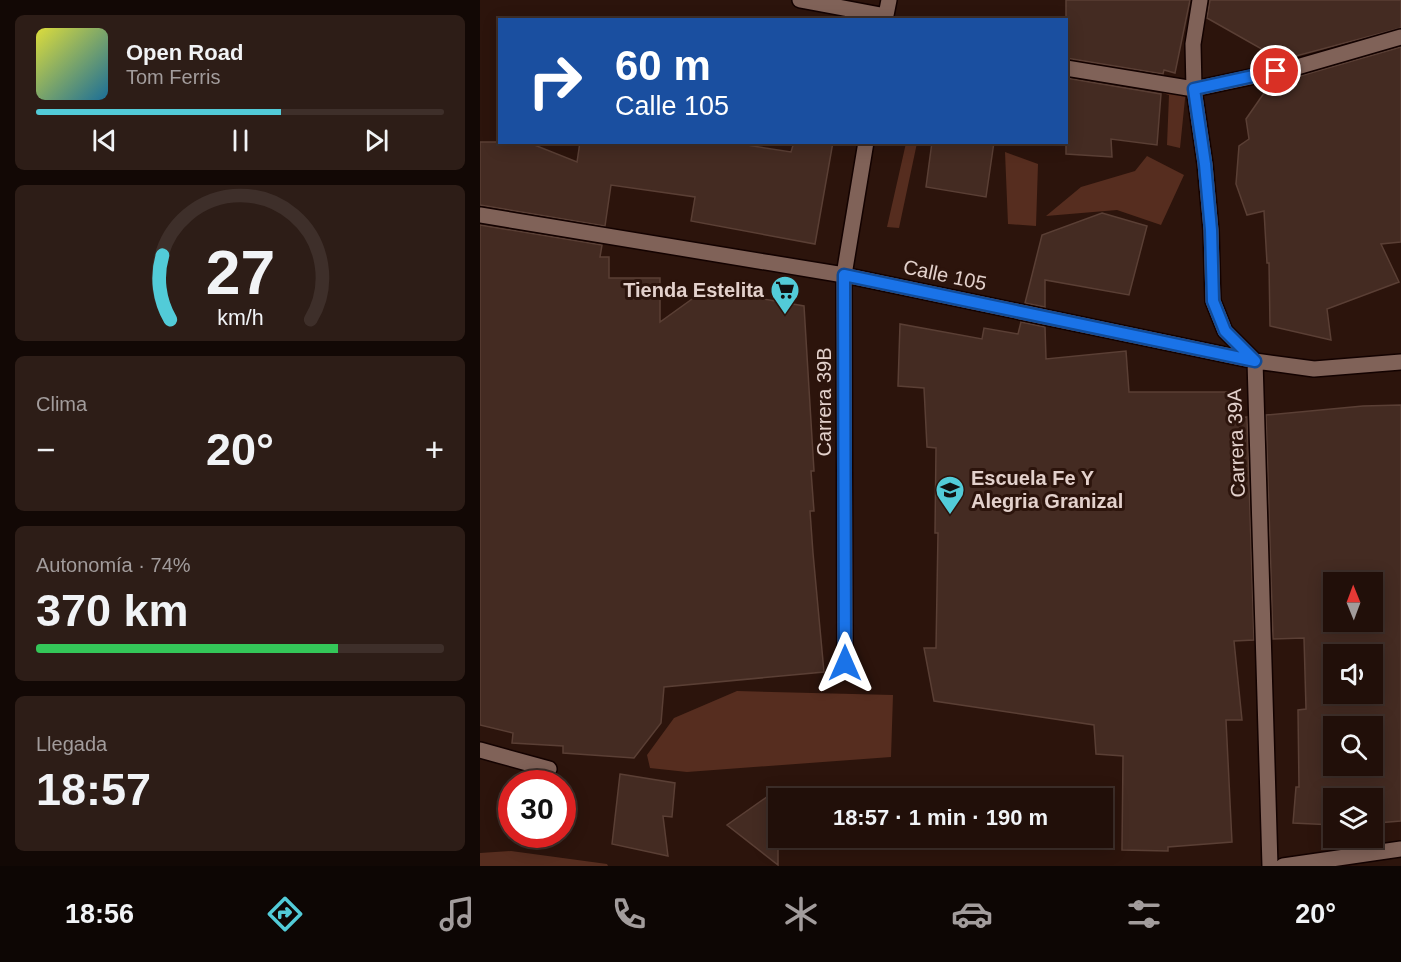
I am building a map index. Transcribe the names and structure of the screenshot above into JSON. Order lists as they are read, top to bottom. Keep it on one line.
{"streets":{"street":["Calle 105","Carrera 39B","Carrera 39A"]},"crossings":[["Calle 105","Carrera 39B"],["Calle 105","Carrera 39A"]],"places":{"supermarket":["Tienda Estelita"],"school or university":["Escuela Fe Y Alegria Granizal"]},"north":"top","page":{"turn":["60 m","Calle 105"],"song":["Open Road","Tom Ferris"],"tile":["Clima",["Autonomía · 74%","370 km"],["Llegada","18:57"]],"heat":["−","20°","+"],"limit":"30","trip":"18:57 · 1 min · 190 m","tabs":["18:56","20°"],"gauge":["27","km/h"]}}
